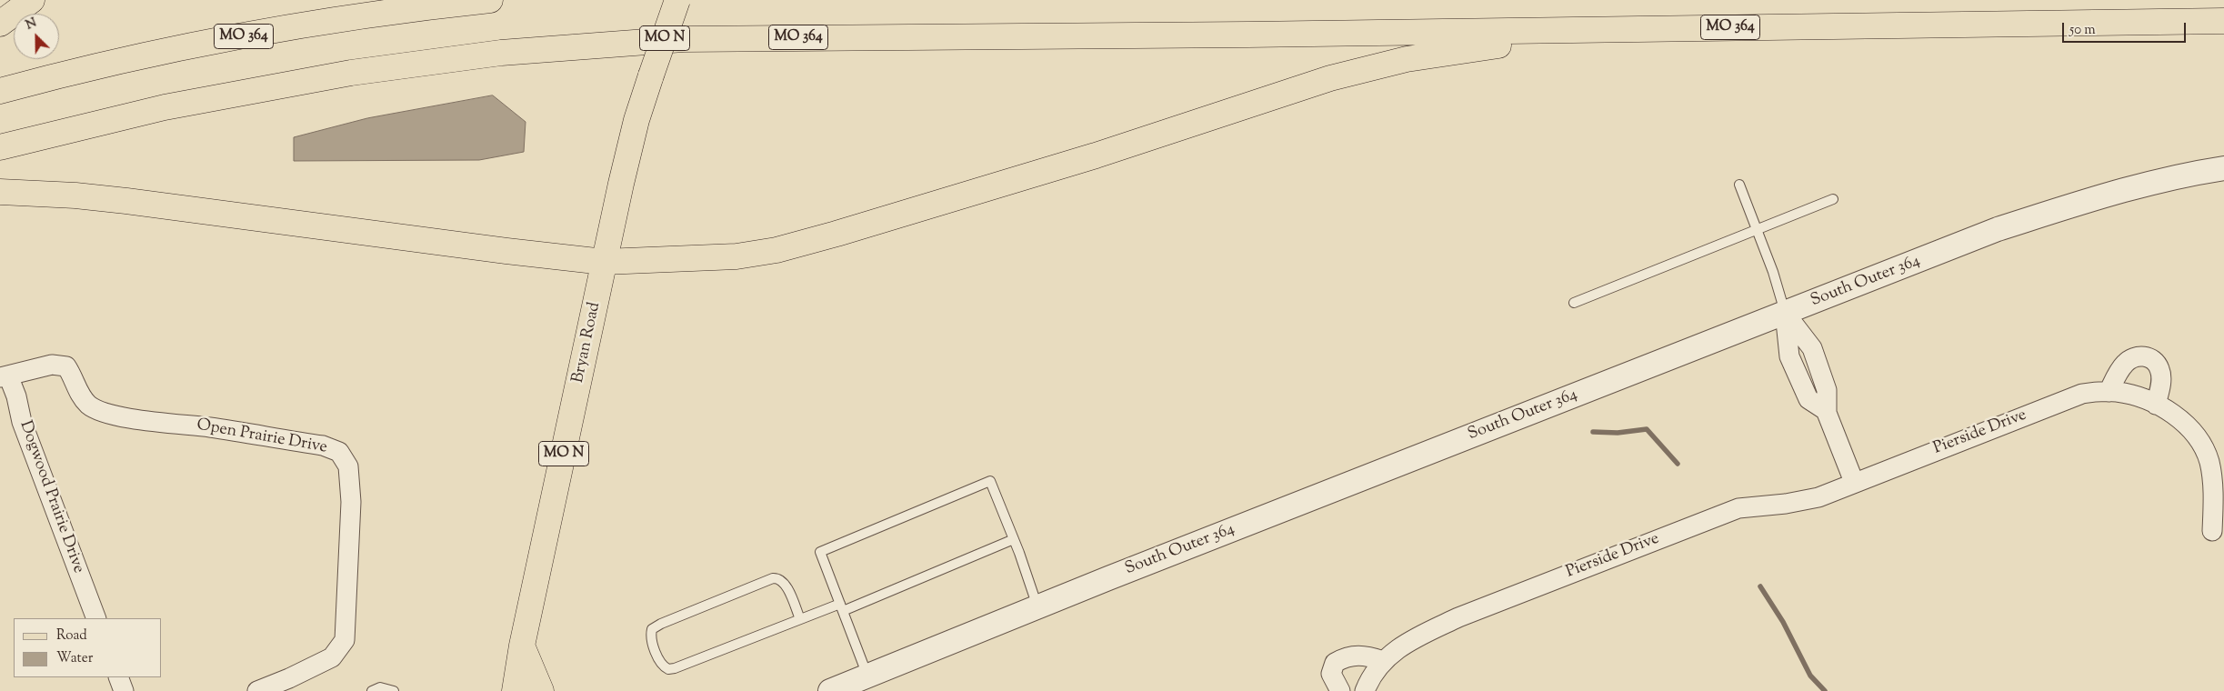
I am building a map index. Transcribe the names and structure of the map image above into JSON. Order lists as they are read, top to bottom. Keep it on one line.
{"streets":{"main road":["MO 364","MO N","Bryan Road"],"street":["South Outer 364","Pierside Drive","Open Prairie Drive","Dogwood Prairie Drive"]},"crossings":[["Open Prairie Drive","Dogwood Prairie Drive"]],"legend":["Road","Water"],"scale_bar":"50 m","north":"top left"}
